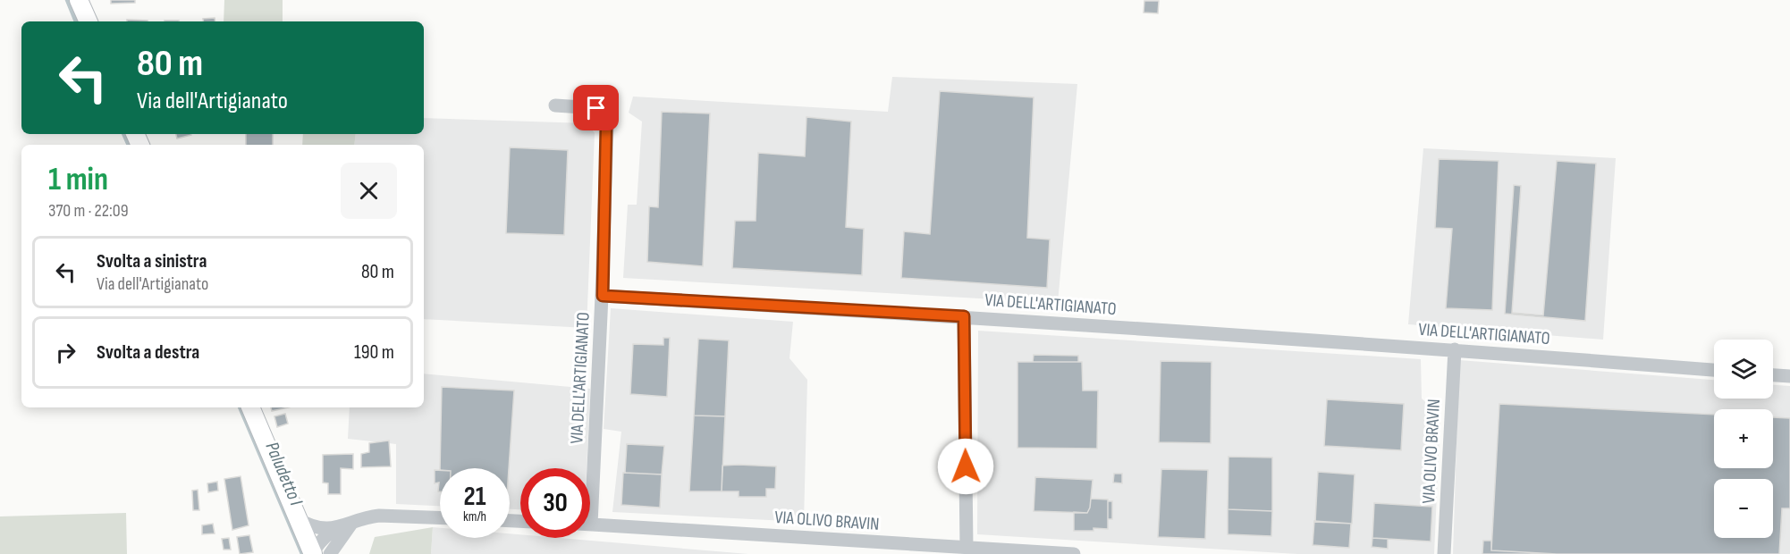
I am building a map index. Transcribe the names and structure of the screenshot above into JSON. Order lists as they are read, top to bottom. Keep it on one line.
{"streets":{"street":["VIA DELL'ARTIGIANATO","VIA OLIVO BRAVIN"]},"crossings":[["VIA DELL'ARTIGIANATO","VIA OLIVO BRAVIN"]],"water":["Paludetto I"],"page":{"turn":["80 m","Via dell'Artigianato"],"heading":["1 min","370 m · 22:09"],"list":[{"name":"Svolta a sinistra","note":"Via dell'Artigianato","value":"80 m"},{"name":"Svolta a destra","value":"190 m"}],"map_buttons":["+","−"],"speed":"21 km/h","limit":"30"}}
